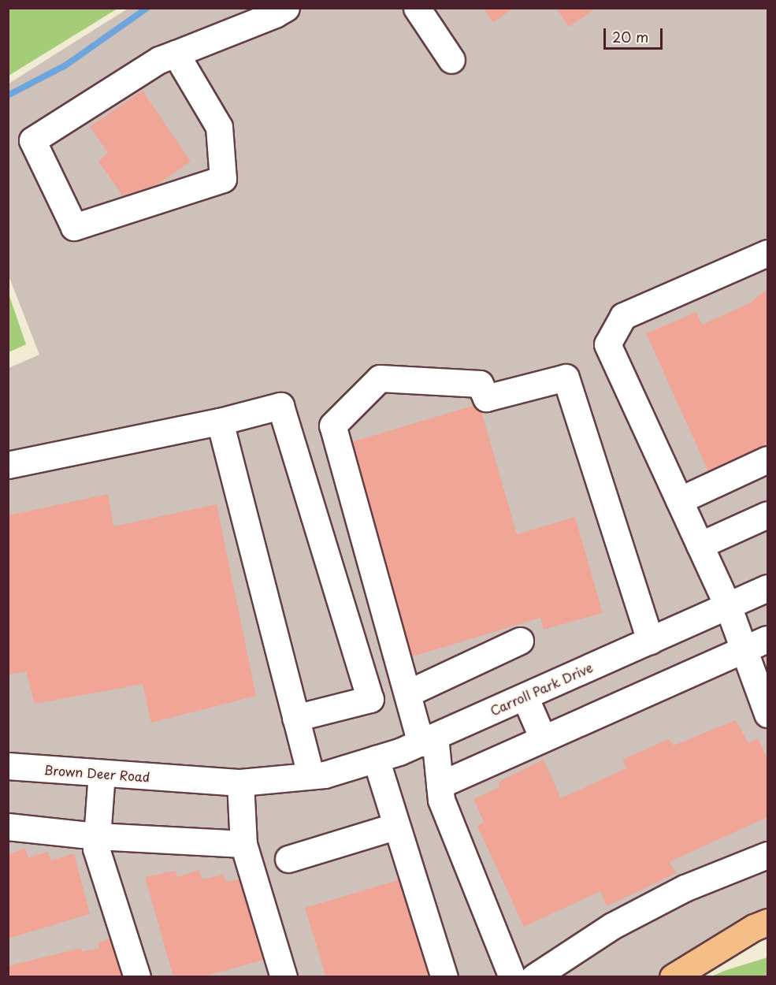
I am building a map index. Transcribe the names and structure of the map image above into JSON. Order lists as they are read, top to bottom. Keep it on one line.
{"streets":{"street":["Carroll Park Drive","Brown Deer Road"]},"crossings":[["Carroll Park Drive","Brown Deer Road"]],"scale_bar":"20 m"}
